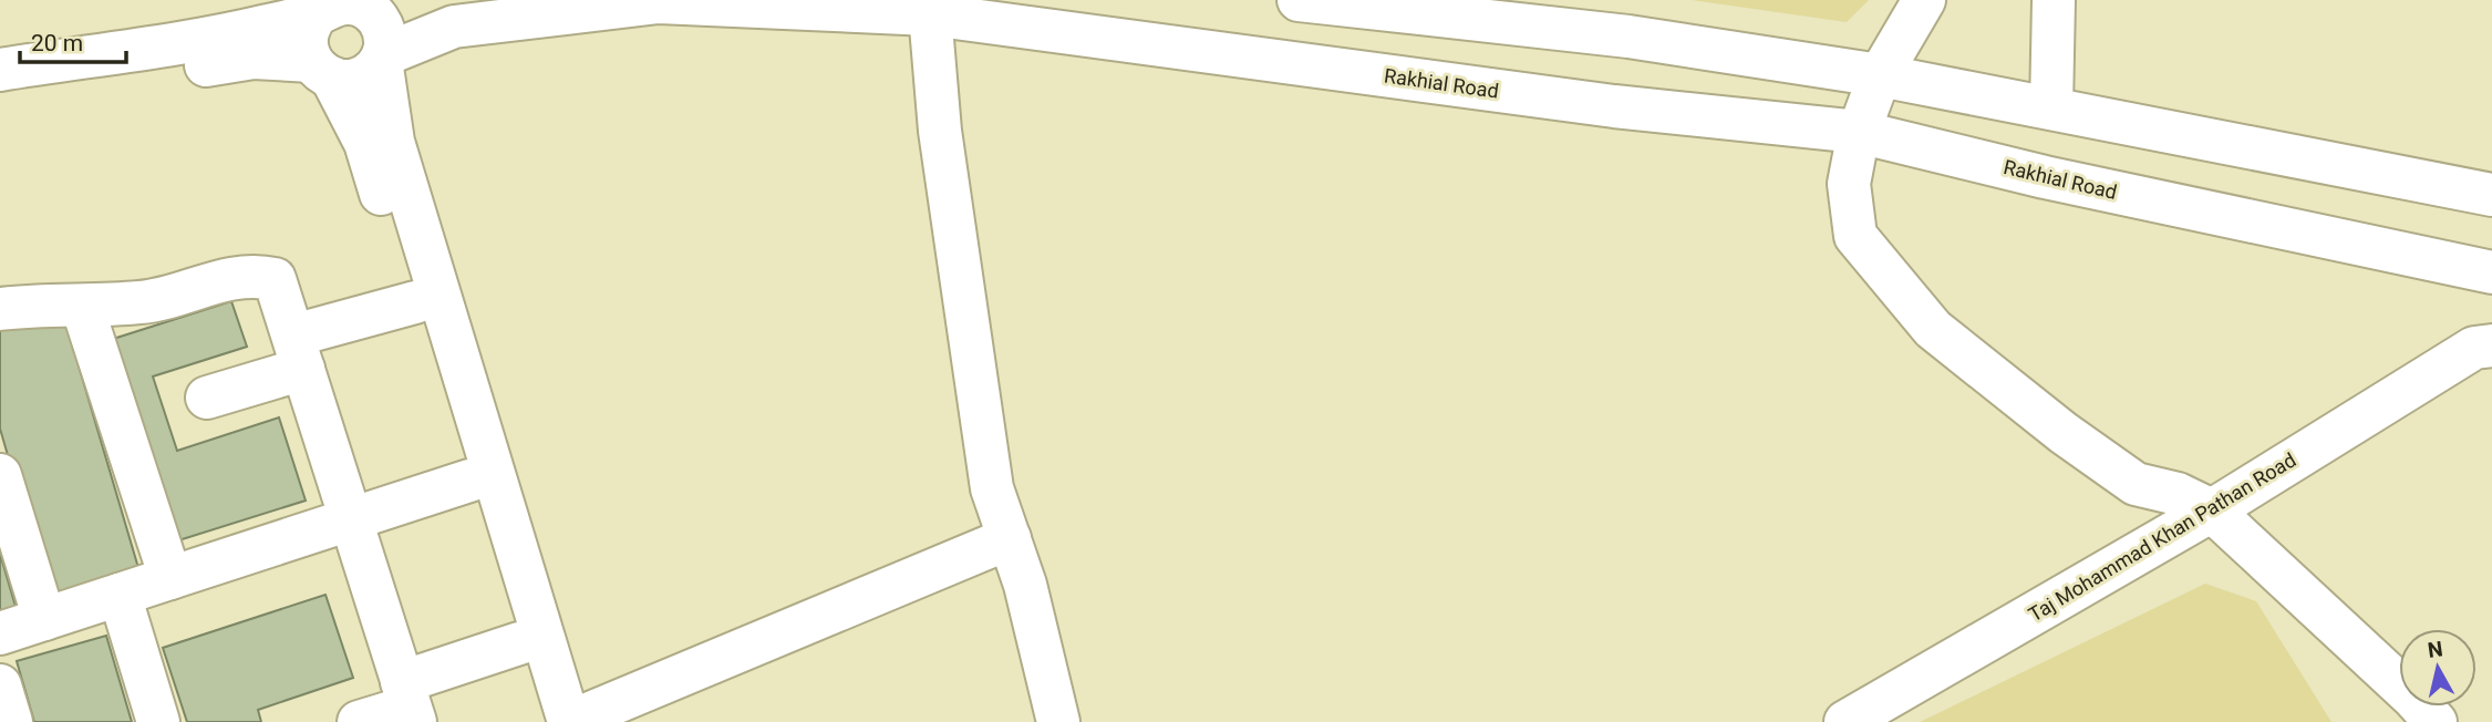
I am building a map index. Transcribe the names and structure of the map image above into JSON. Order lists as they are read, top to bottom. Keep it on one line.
{"streets":{"main road":["Rakhial Road","Taj Mohammad Khan Pathan Road"]},"scale_bar":"20 m","north":"top"}
